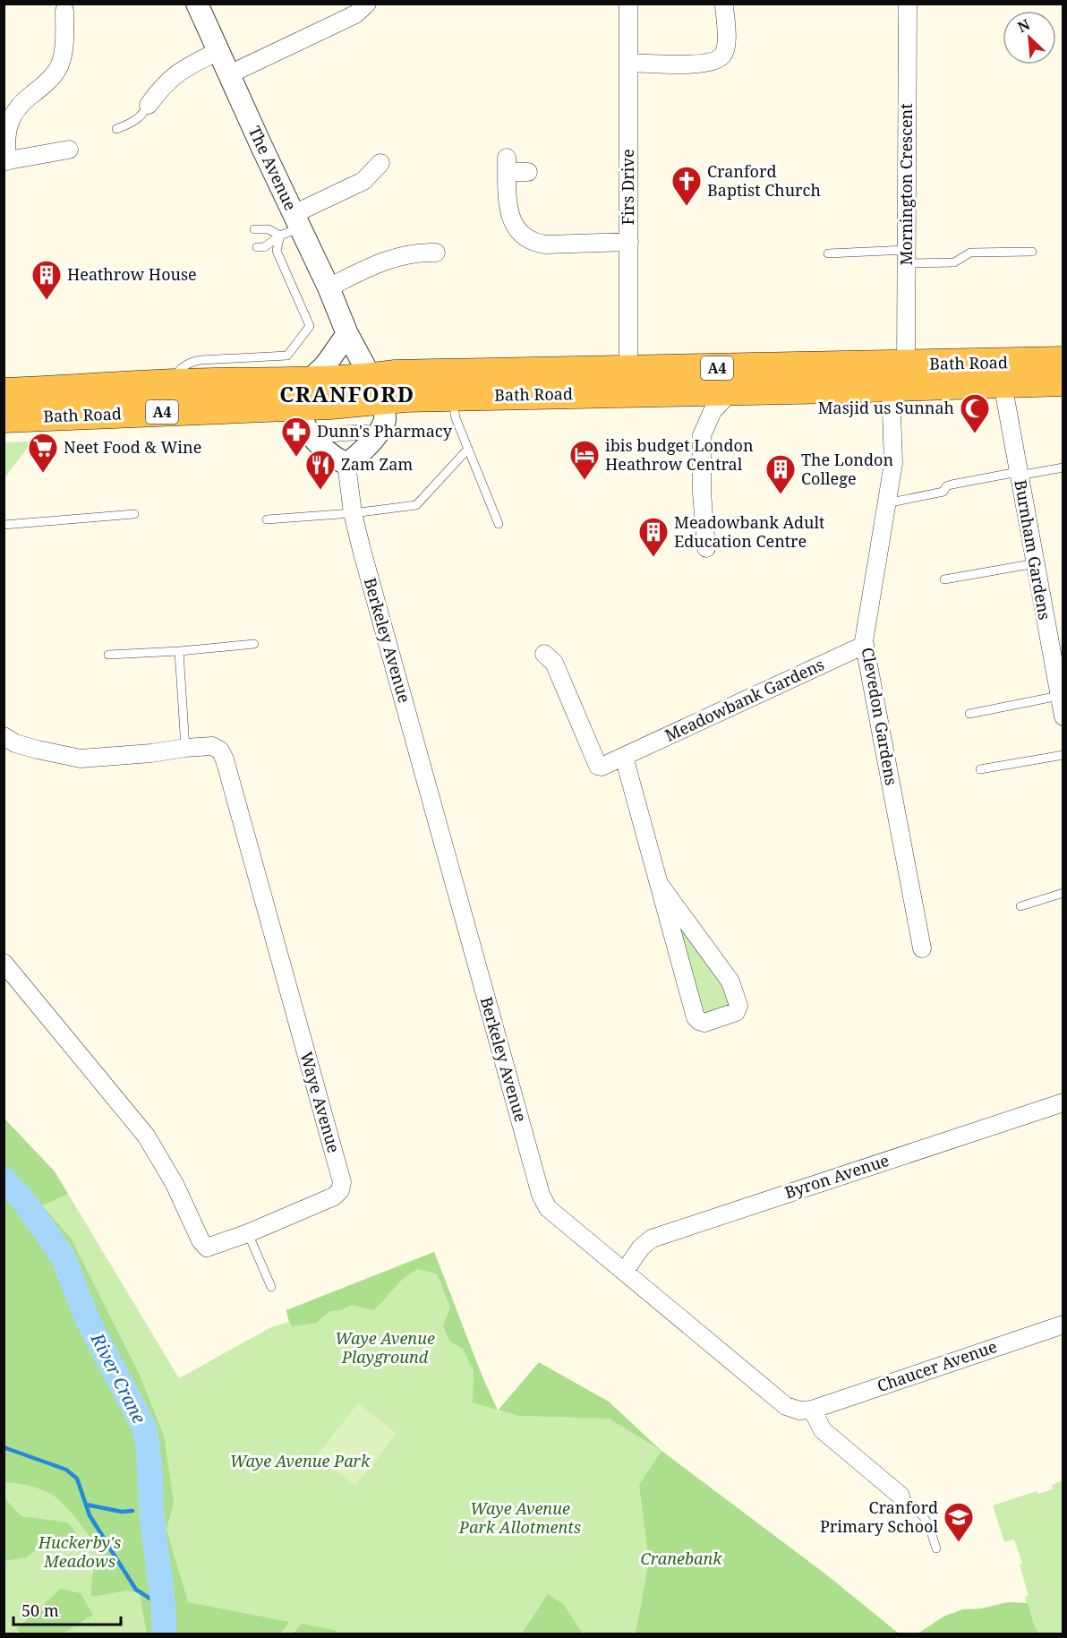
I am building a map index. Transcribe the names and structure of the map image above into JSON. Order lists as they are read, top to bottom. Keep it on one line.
{"streets":{"highway":["Bath Road","A4"],"street":["The Avenue","Mornington Crescent","Firs Drive","Burnham Gardens","Berkeley Avenue","Meadowbank Gardens","Clevedon Gardens","Waye Avenue","Byron Avenue","Chaucer Avenue"]},"crossings":[["The Avenue","Bath Road"],["Mornington Crescent","Bath Road"],["Mornington Crescent","Clevedon Gardens"],["Firs Drive","Bath Road"],["Bath Road","Burnham Gardens"],["Bath Road","Clevedon Gardens"],["Berkeley Avenue","Byron Avenue"],["Berkeley Avenue","Chaucer Avenue"],["Meadowbank Gardens","Clevedon Gardens"]],"districts":["CRANFORD"],"water":["River Crane"],"parks":["Waye Avenue Playground","Waye Avenue Park","Waye Avenue Park Allotments","Huckerby's Meadows","Cranebank"],"places":{"church":["Cranford Baptist Church"],"building":["Heathrow House","The London College","Meadowbank Adult Education Centre"],"mosque":["Masjid us Sunnah"],"pharmacy":["Dunn's Pharmacy"],"supermarket":["Neet Food & Wine"],"hotel":["ibis budget London Heathrow Central"],"restaurant":["Zam Zam"],"school or university":["Cranford Primary School"]},"scale_bar":"50 m","north":"top left"}
